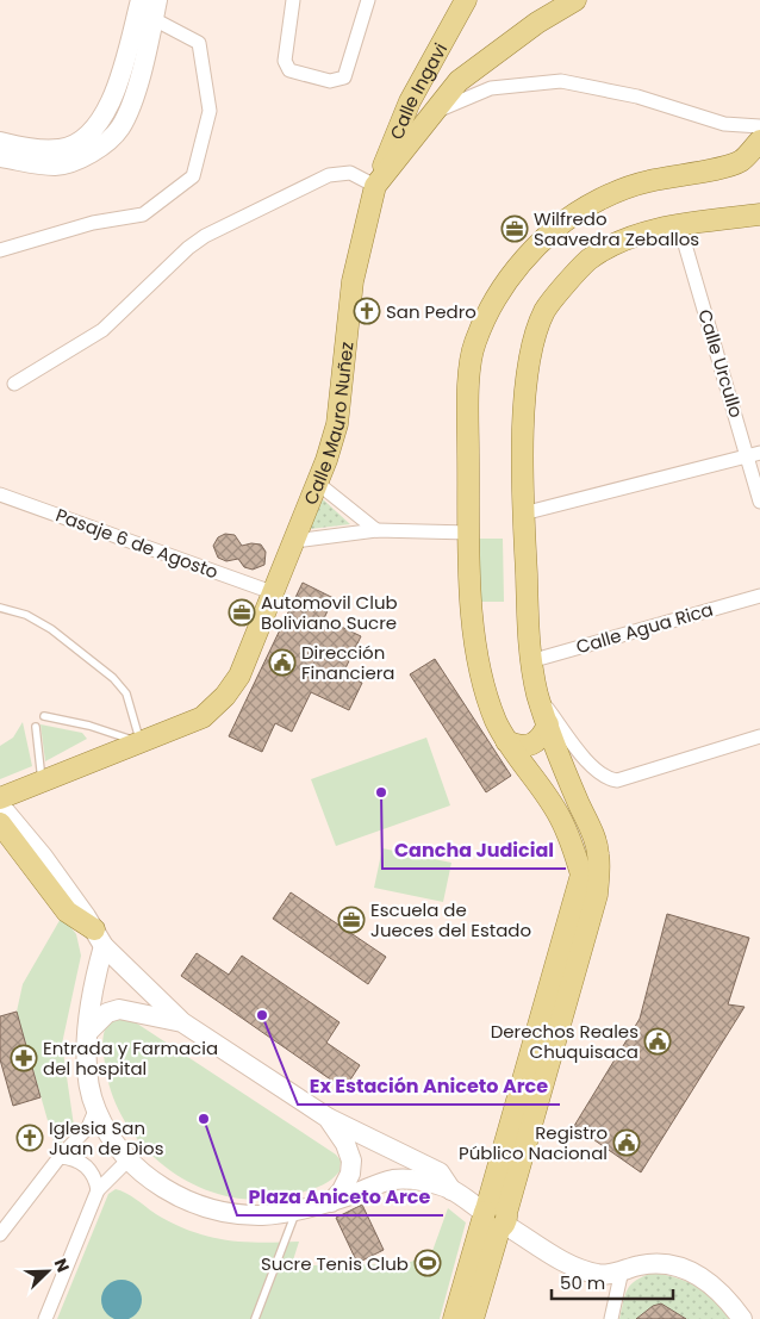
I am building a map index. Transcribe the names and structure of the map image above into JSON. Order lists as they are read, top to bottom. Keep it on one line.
{"streets":{"main road":["Calle Ingavi","Calle Mauro Nuñez"],"street":["Calle Urcullo","Pasaje 6 de Agosto","Calle Agua Rica"]},"crossings":[["Calle Ingavi","Calle Mauro Nuñez"],["Calle Mauro Nuñez","Pasaje 6 de Agosto"]],"places":{"office":["Wilfredo Saavedra Zeballos","Automovil Club Boliviano Sucre","Escuela de Jueces del Estado"],"church":["San Pedro","Iglesia San Juan de Dios"],"public building":["Dirección Financiera","Derechos Reales Chuquisaca","Registro Público Nacional"],"other":["Cancha Judicial","Ex Estación Aniceto Arce","Plaza Aniceto Arce"],"pharmacy":["Entrada y Farmacia del hospital"],"sports":["Sucre Tenis Club"]},"scale_bar":"50 m","north":"top right"}
